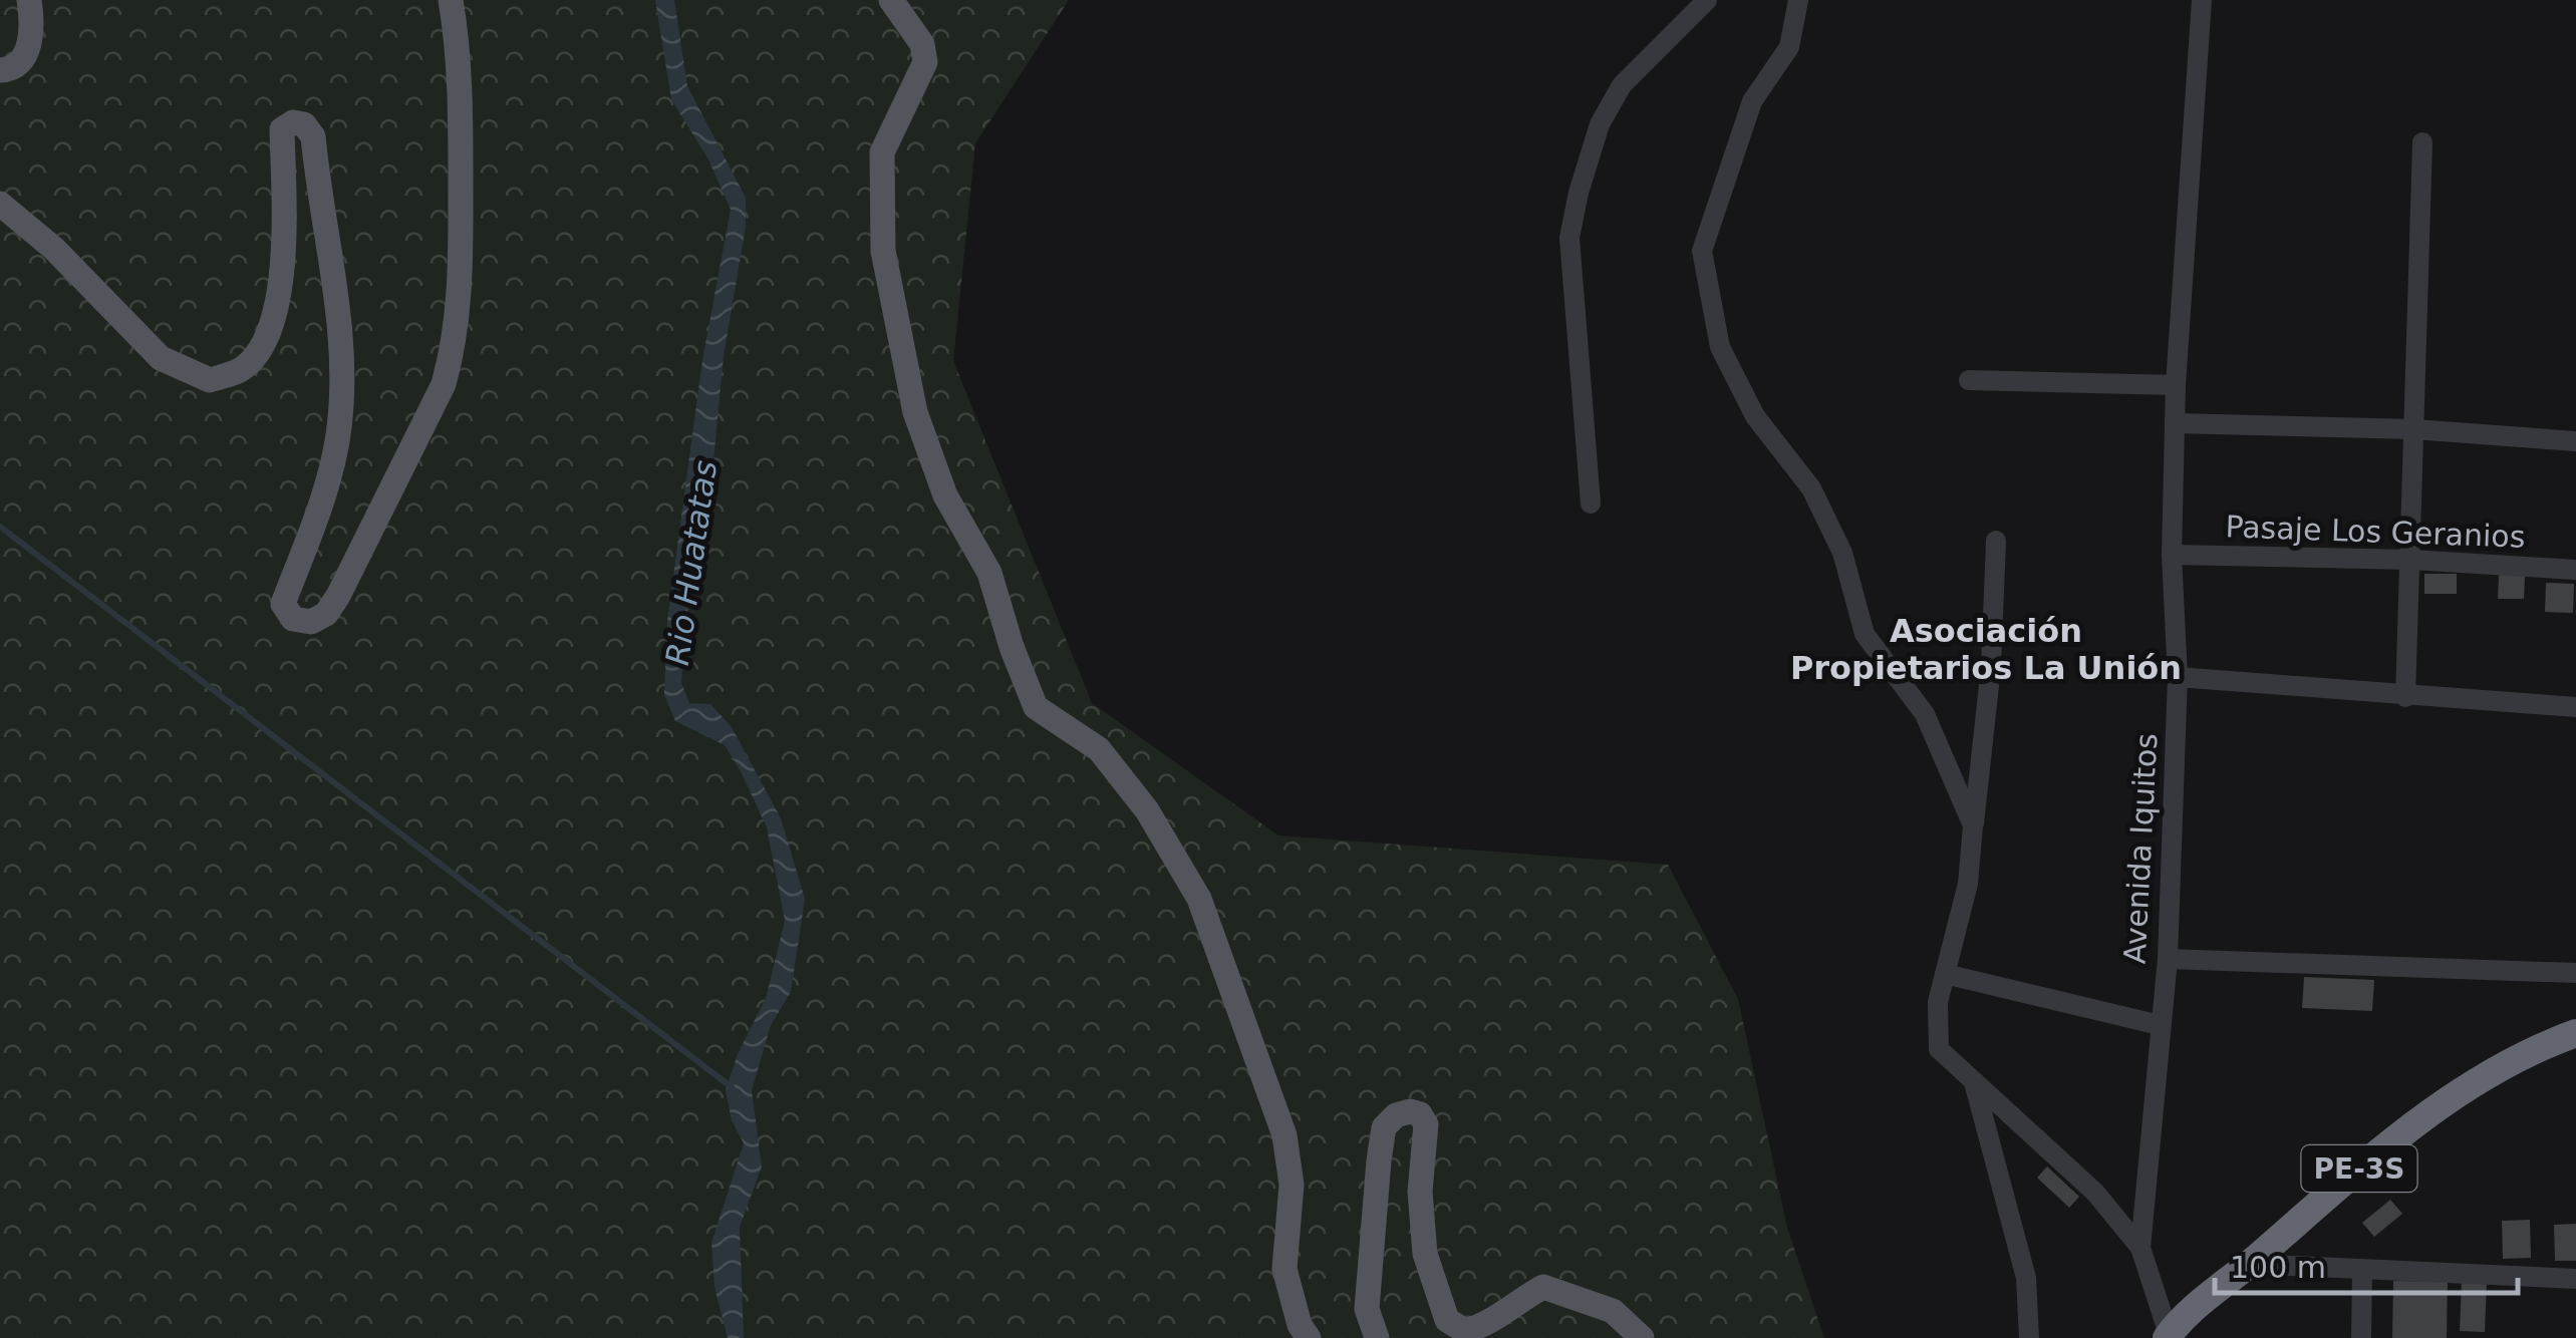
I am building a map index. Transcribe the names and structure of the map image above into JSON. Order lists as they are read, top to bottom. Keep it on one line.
{"streets":{"highway":["PE-3S"],"street":["Pasaje Los Geranios","Avenida Iquitos"]},"crossings":[["Pasaje Los Geranios","Avenida Iquitos"],["Avenida Iquitos","PE-3S"]],"districts":["Asociación Propietarios La Unión"],"water":["Rio Huatatas"],"scale_bar":"100 m"}
